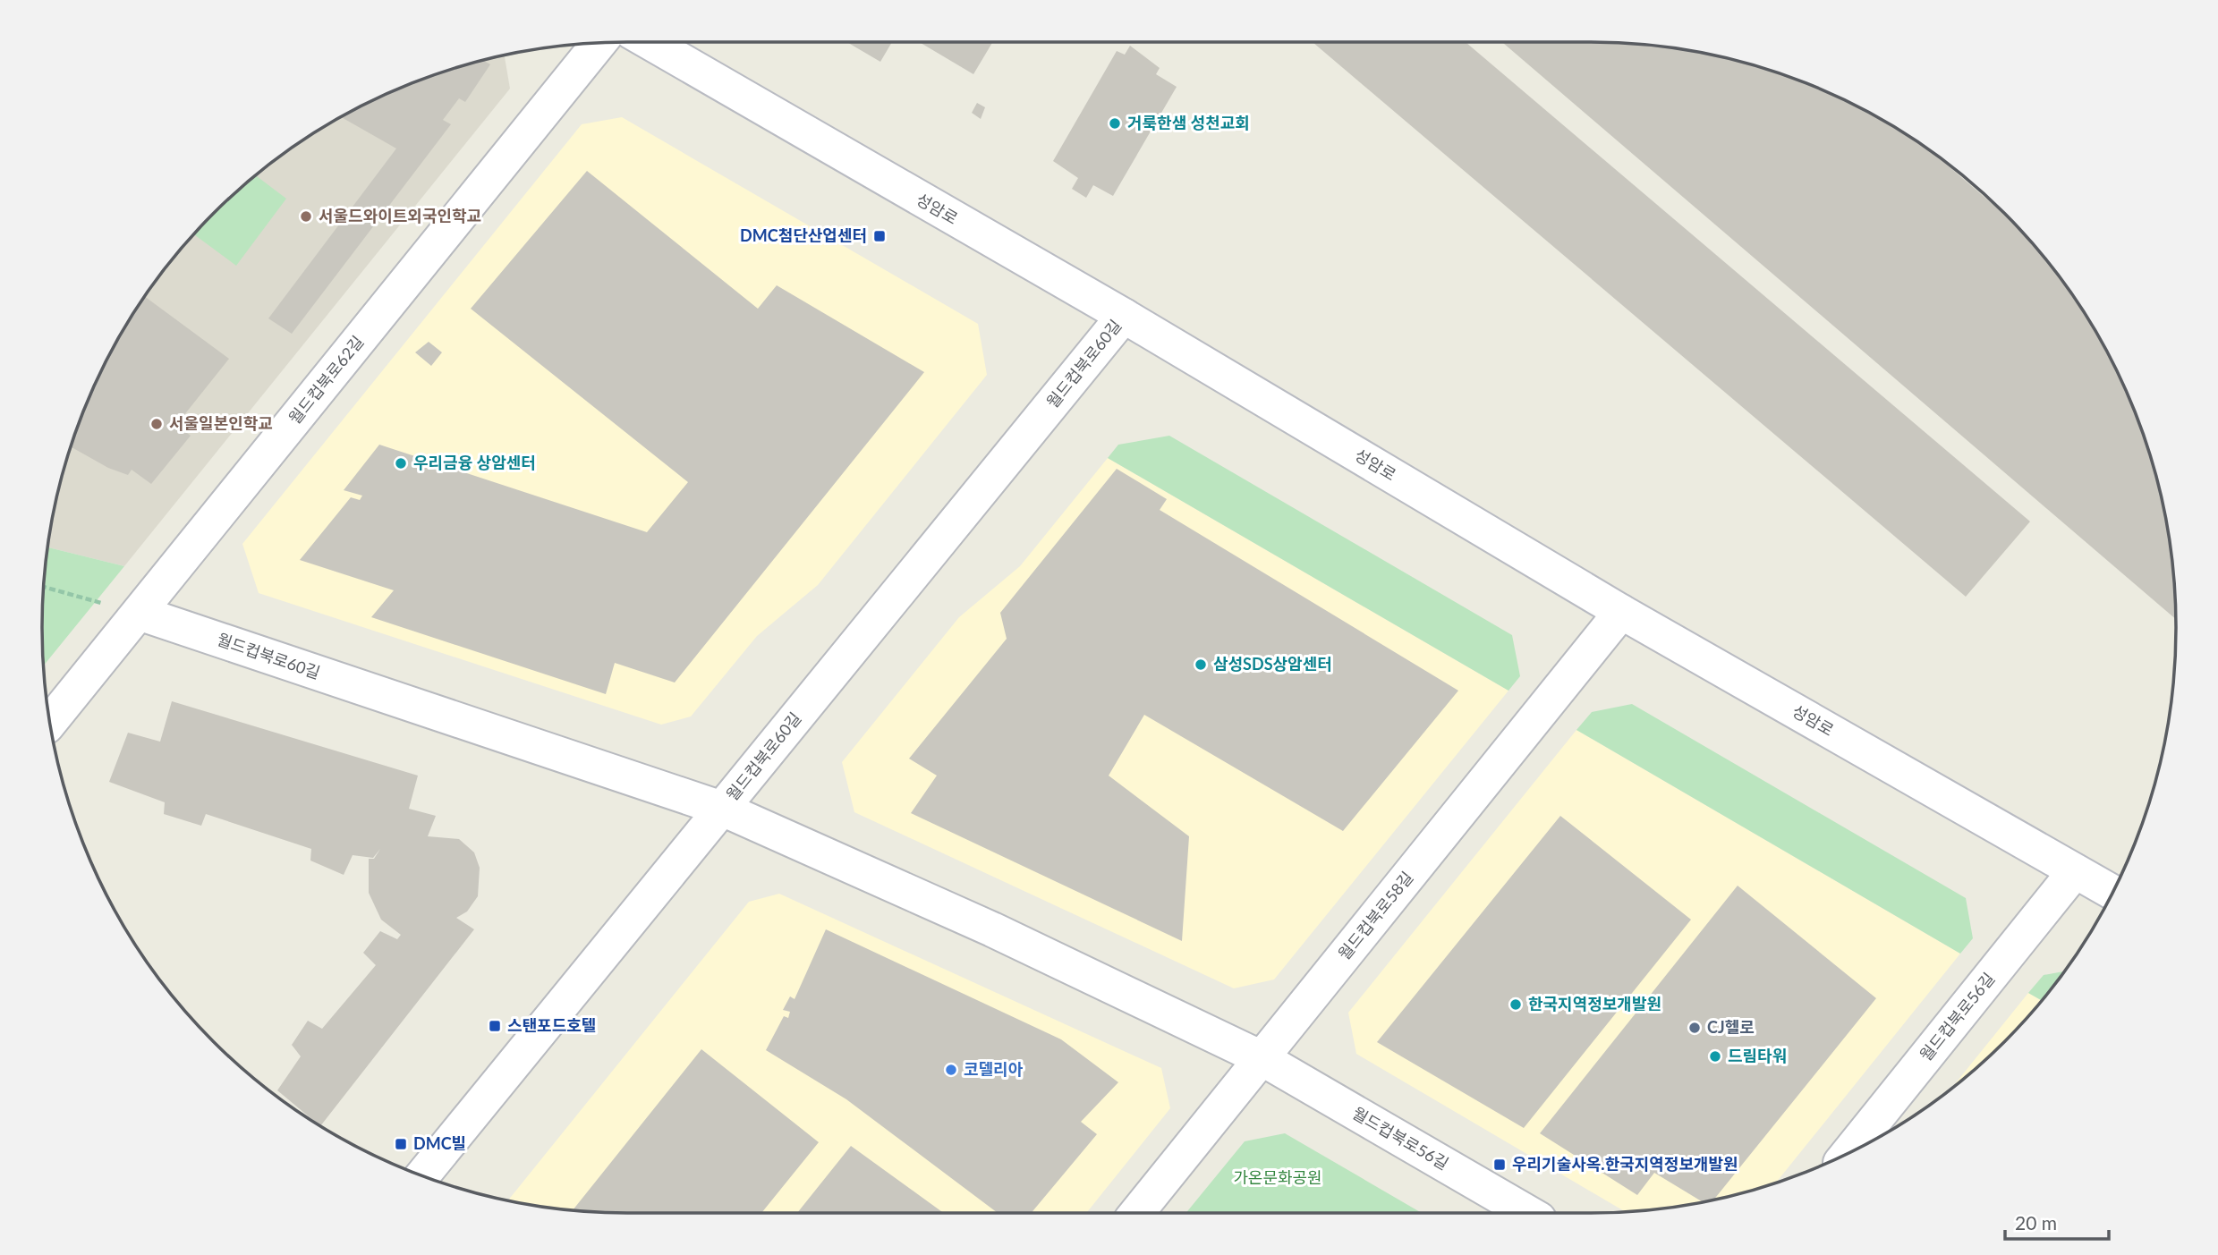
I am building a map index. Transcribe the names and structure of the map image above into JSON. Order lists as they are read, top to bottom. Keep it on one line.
{"streets":{"street":["성암로","월드컵북로60길","월드컵북로62길","월드컵북로58길","월드컵북로56길"]},"crossings":[["성암로","월드컵북로60길"],["성암로","월드컵북로58길"],["성암로","월드컵북로56길"],["월드컵북로60길","월드컵북로62길"],["월드컵북로60길","월드컵북로56길"],["월드컵북로58길","월드컵북로56길"]],"parks":["가온문화공원"],"places":{"other":["거룩한샘 성천교회","서울드와이트외국인학교","서울일본인학교","우리금융 상암센터","삼성SDS상암센터","한국지역정보개발원","CJ헬로","드림타워","코델리아"],"transit":["DMC첨단산업센터","스탠포드호텔","DMC빌","우리기술사옥.한국지역정보개발원"]},"scale_bar":"20 m"}
